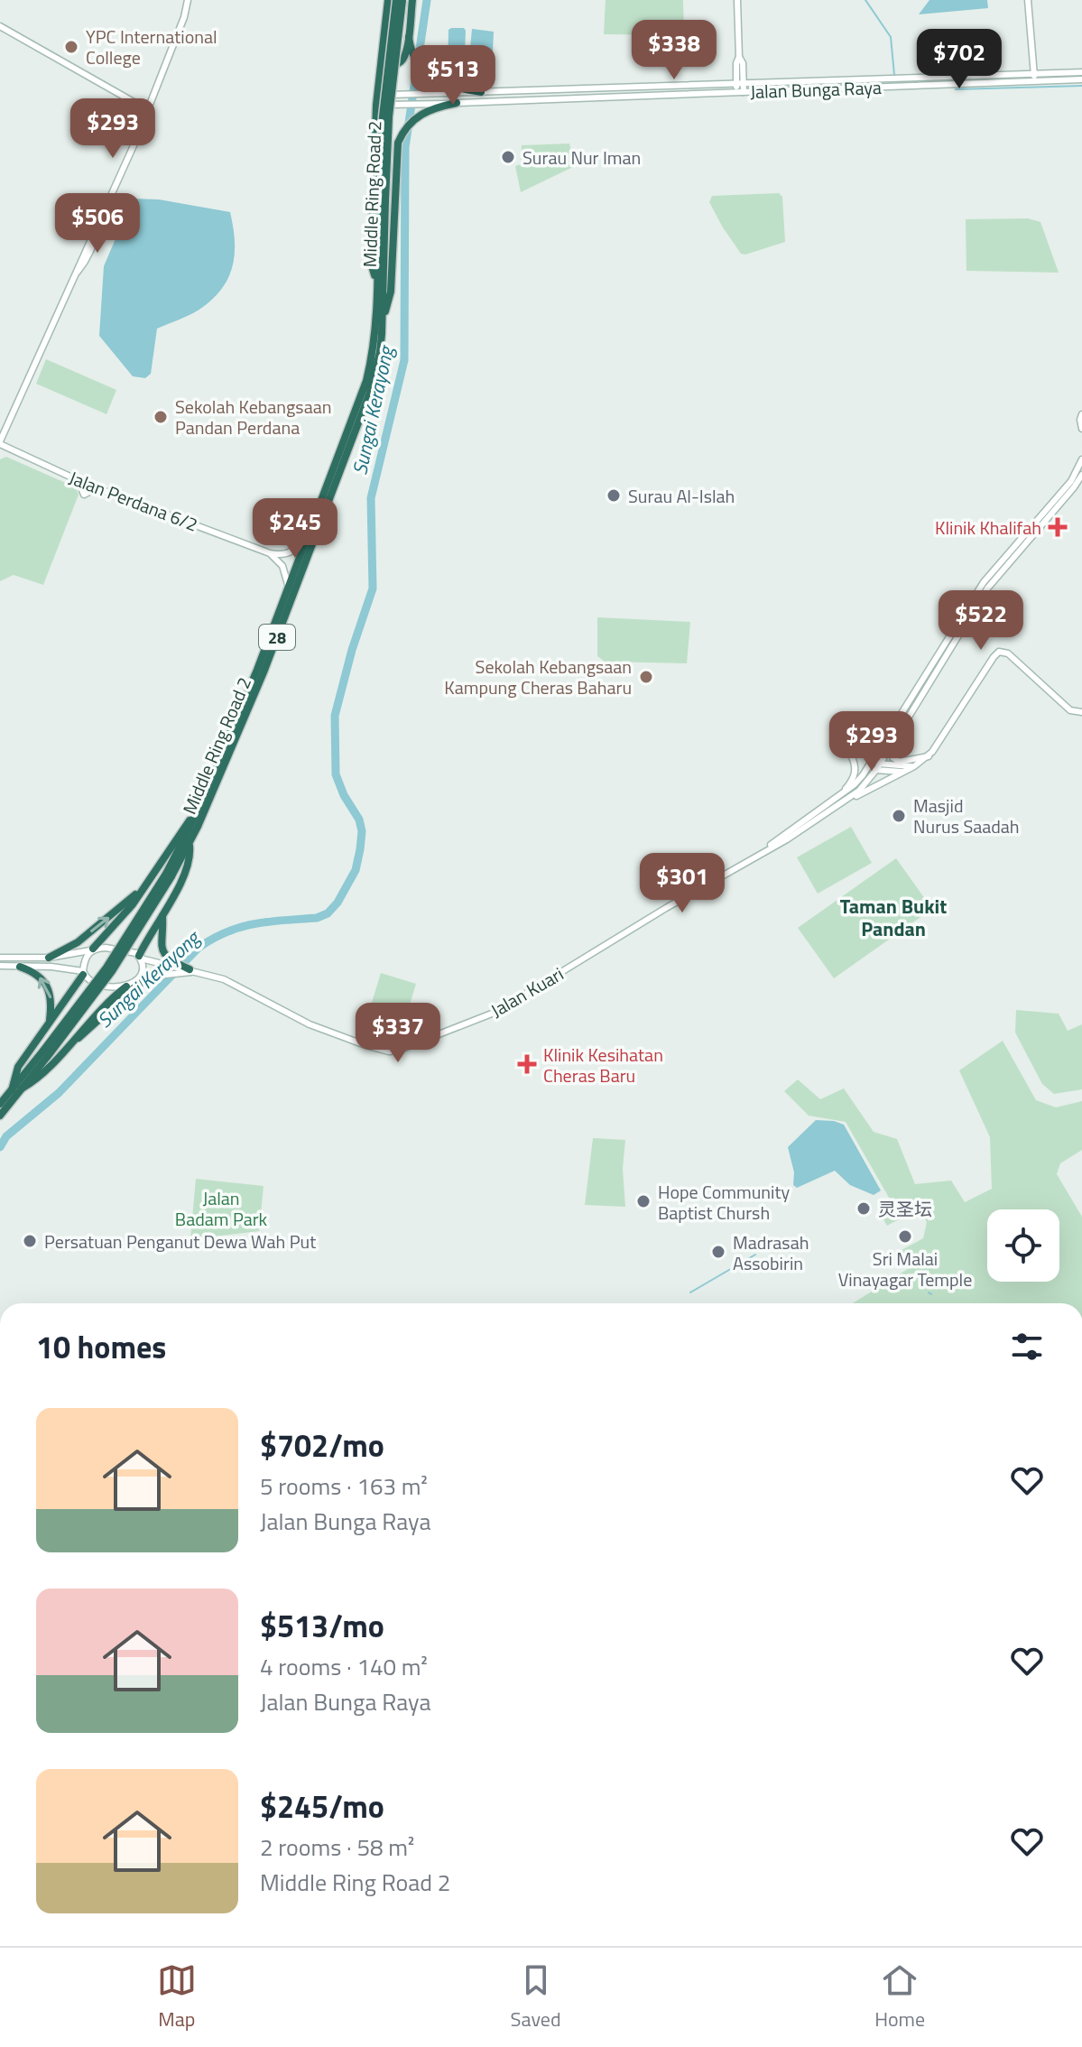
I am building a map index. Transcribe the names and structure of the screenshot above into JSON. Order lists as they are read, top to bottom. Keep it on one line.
{"streets":{"highway":["Middle Ring Road 2","28"],"street":["Jalan Bunga Raya","Jalan Perdana 6/2","Jalan Kuari"]},"districts":["Taman Bukit Pandan"],"water":["Sungai Kerayong"],"parks":["Jalan Badam Park"],"places":{"other":["YPC International College","Surau Nur Iman","Sekolah Kebangsaan Pandan Perdana","Surau Al-Islah","Sekolah Kebangsaan Kampung Cheras Baharu","Masjid Nurus Saadah","Hope Community Baptist Chursh","灵圣坛","Sri Malai Vinayagar Temple","Persatuan Penganut Dewa Wah Put","Madrasah Assobirin"],"health":["Klinik Khalifah","Klinik Kesihatan Cheras Baru"]},"page":{"price":["$338","$702","$513","$293","$506","$245","$522","$293","$301","$337"],"heading":"10 homes","list":[{"name":"$702/mo","note":"5 rooms · 163 m² · Jalan Bunga Raya"},{"name":"$513/mo","note":"4 rooms · 140 m² · Jalan Bunga Raya"},{"name":"$245/mo","note":"2 rooms · 58 m² · Middle Ring Road 2"}],"tabs":["Map","Saved","Home"]}}
